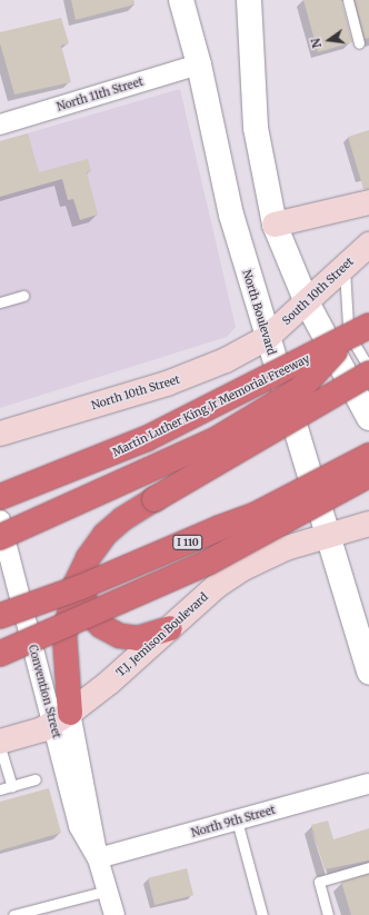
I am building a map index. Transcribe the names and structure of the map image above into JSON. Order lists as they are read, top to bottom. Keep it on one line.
{"streets":{"highway":["Martin Luther King Jr Memorial Freeway","I 110"],"main road":["South 10th Street","North 10th Street","T.J. Jemison Boulevard"],"street":["North 11th Street","North Boulevard","Convention Street","North 9th Street"]},"crossings":[["North 11th Street","North Boulevard"],["South 10th Street","North Boulevard"],["South 10th Street","North 10th Street"],["North Boulevard","North 10th Street"],["North Boulevard","T.J. Jemison Boulevard"],["T.J. Jemison Boulevard","Convention Street"],["Convention Street","North 9th Street"]],"north":"left"}
